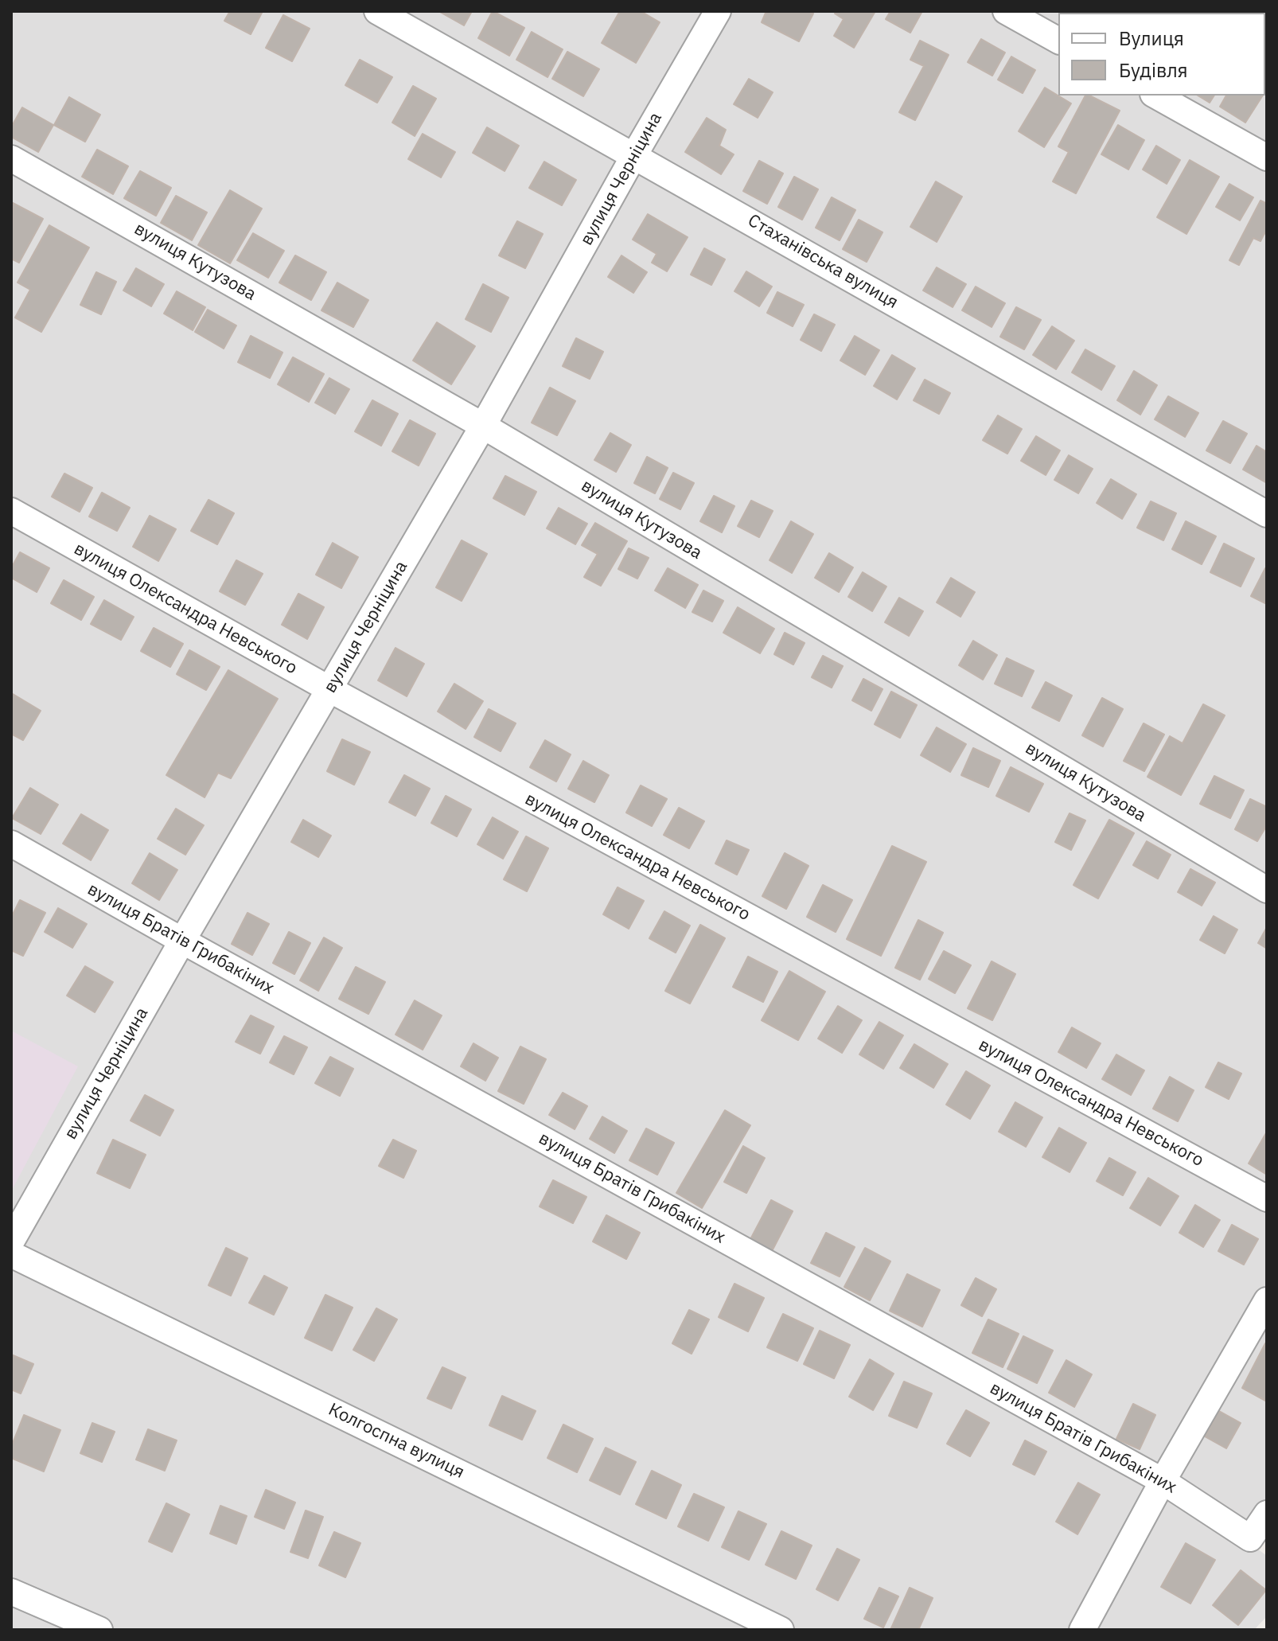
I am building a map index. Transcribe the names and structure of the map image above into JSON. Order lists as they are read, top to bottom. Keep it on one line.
{"streets":{"street":["вулиця Черніцина","вулиця Кутузова","Стаханівська вулиця","вулиця Олександра Невського","вулиця Братів Грибакіних","Колгоспна вулиця"]},"crossings":[["вулиця Черніцина","вулиця Кутузова"],["вулиця Черніцина","Стаханівська вулиця"],["вулиця Черніцина","вулиця Олександра Невського"],["вулиця Черніцина","вулиця Братів Грибакіних"]],"legend":["Вулиця","Будівля"]}
